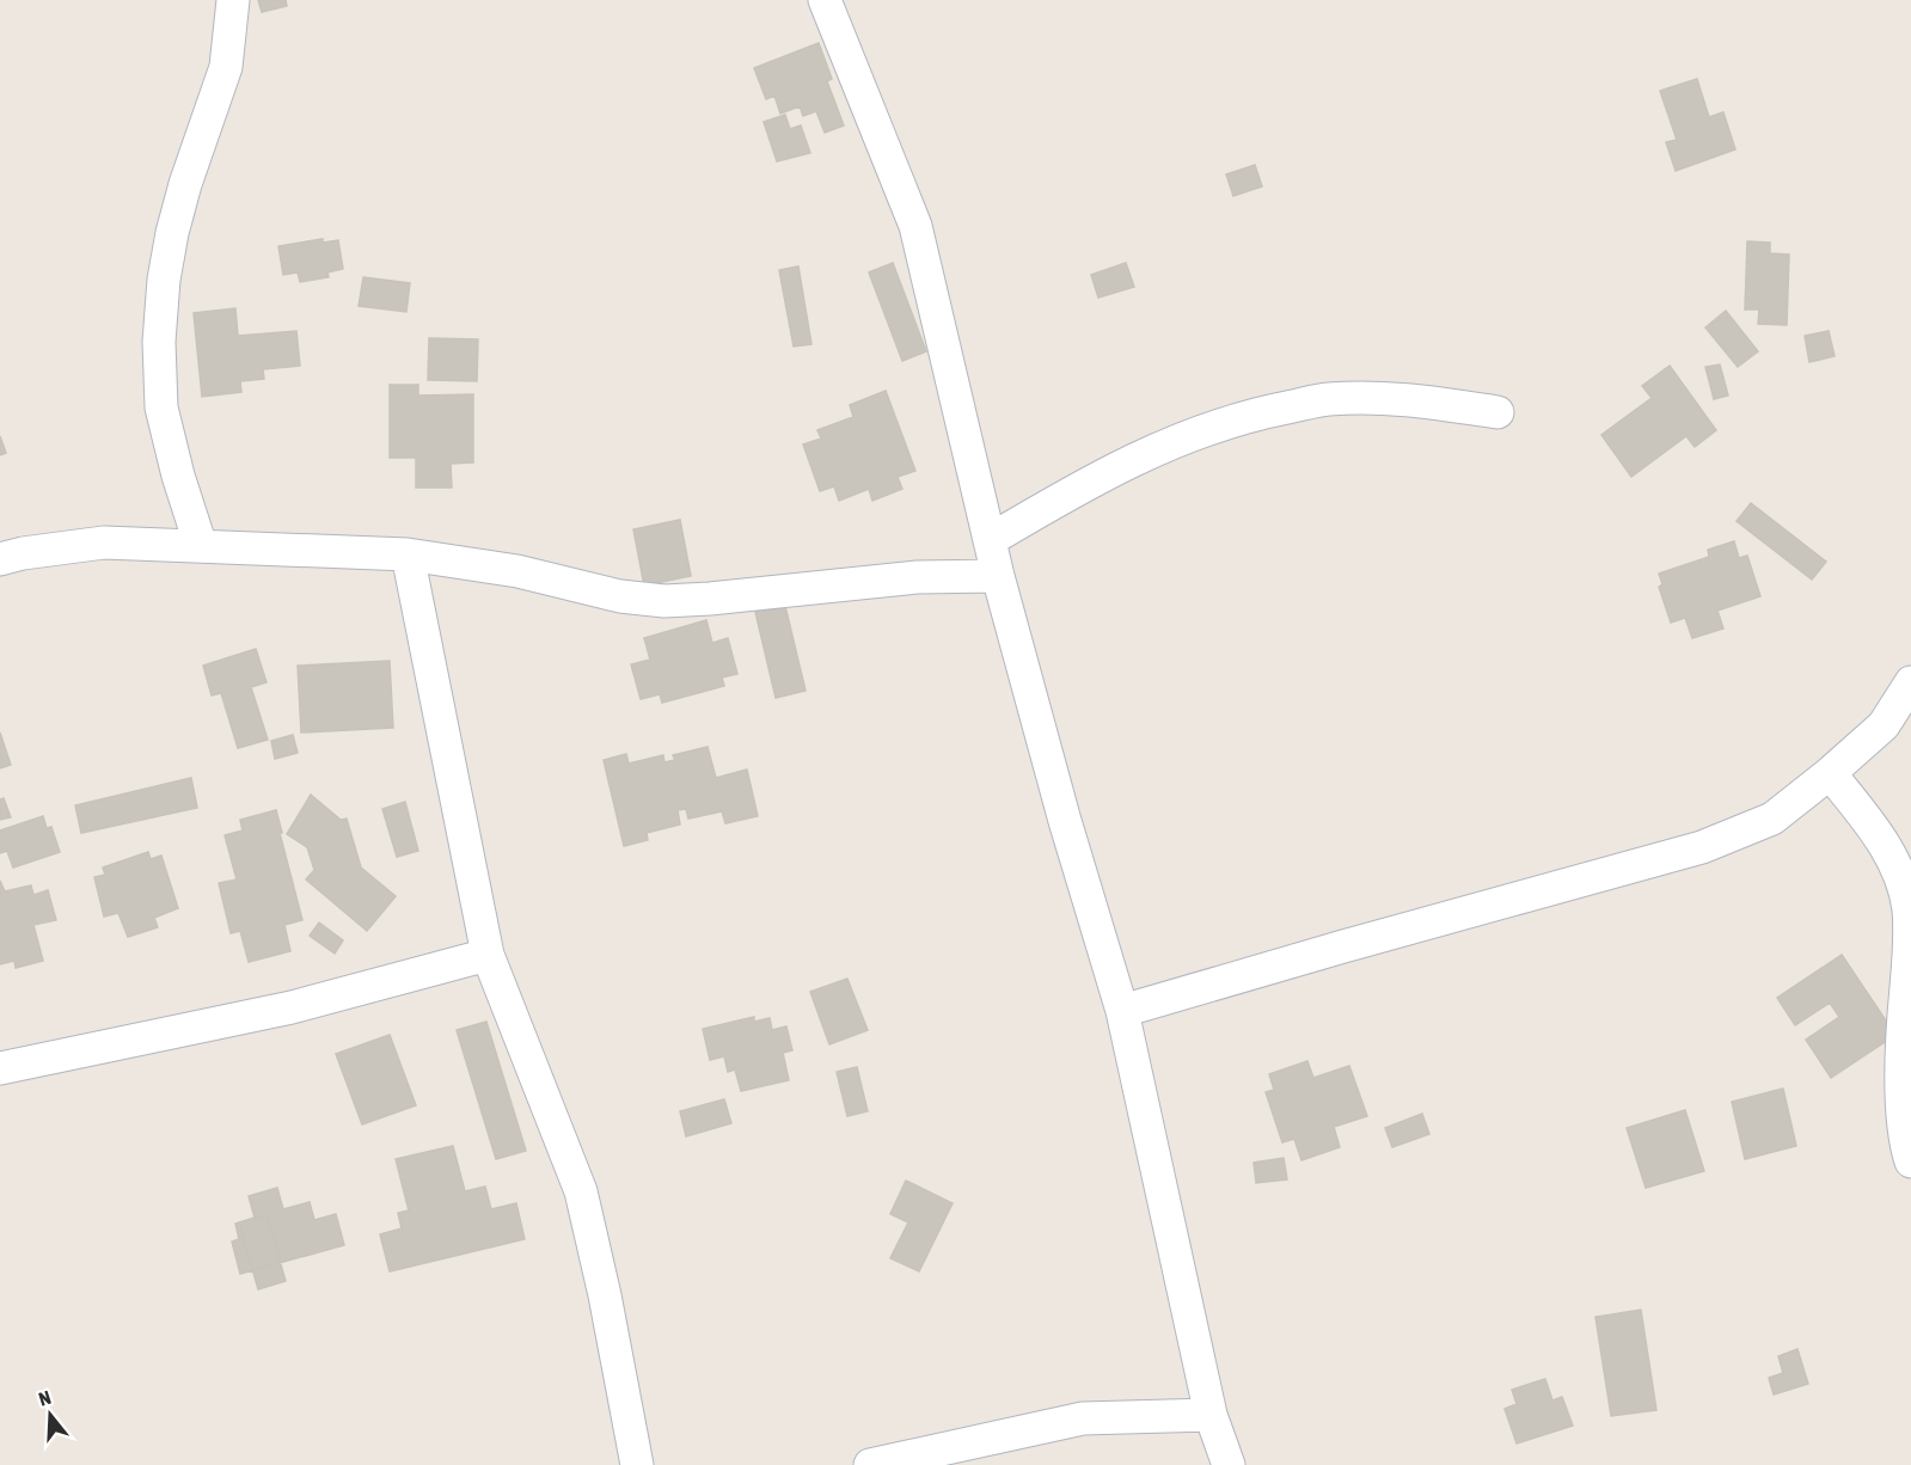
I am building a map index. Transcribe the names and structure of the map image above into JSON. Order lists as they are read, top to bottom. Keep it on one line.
{"north":"top"}
